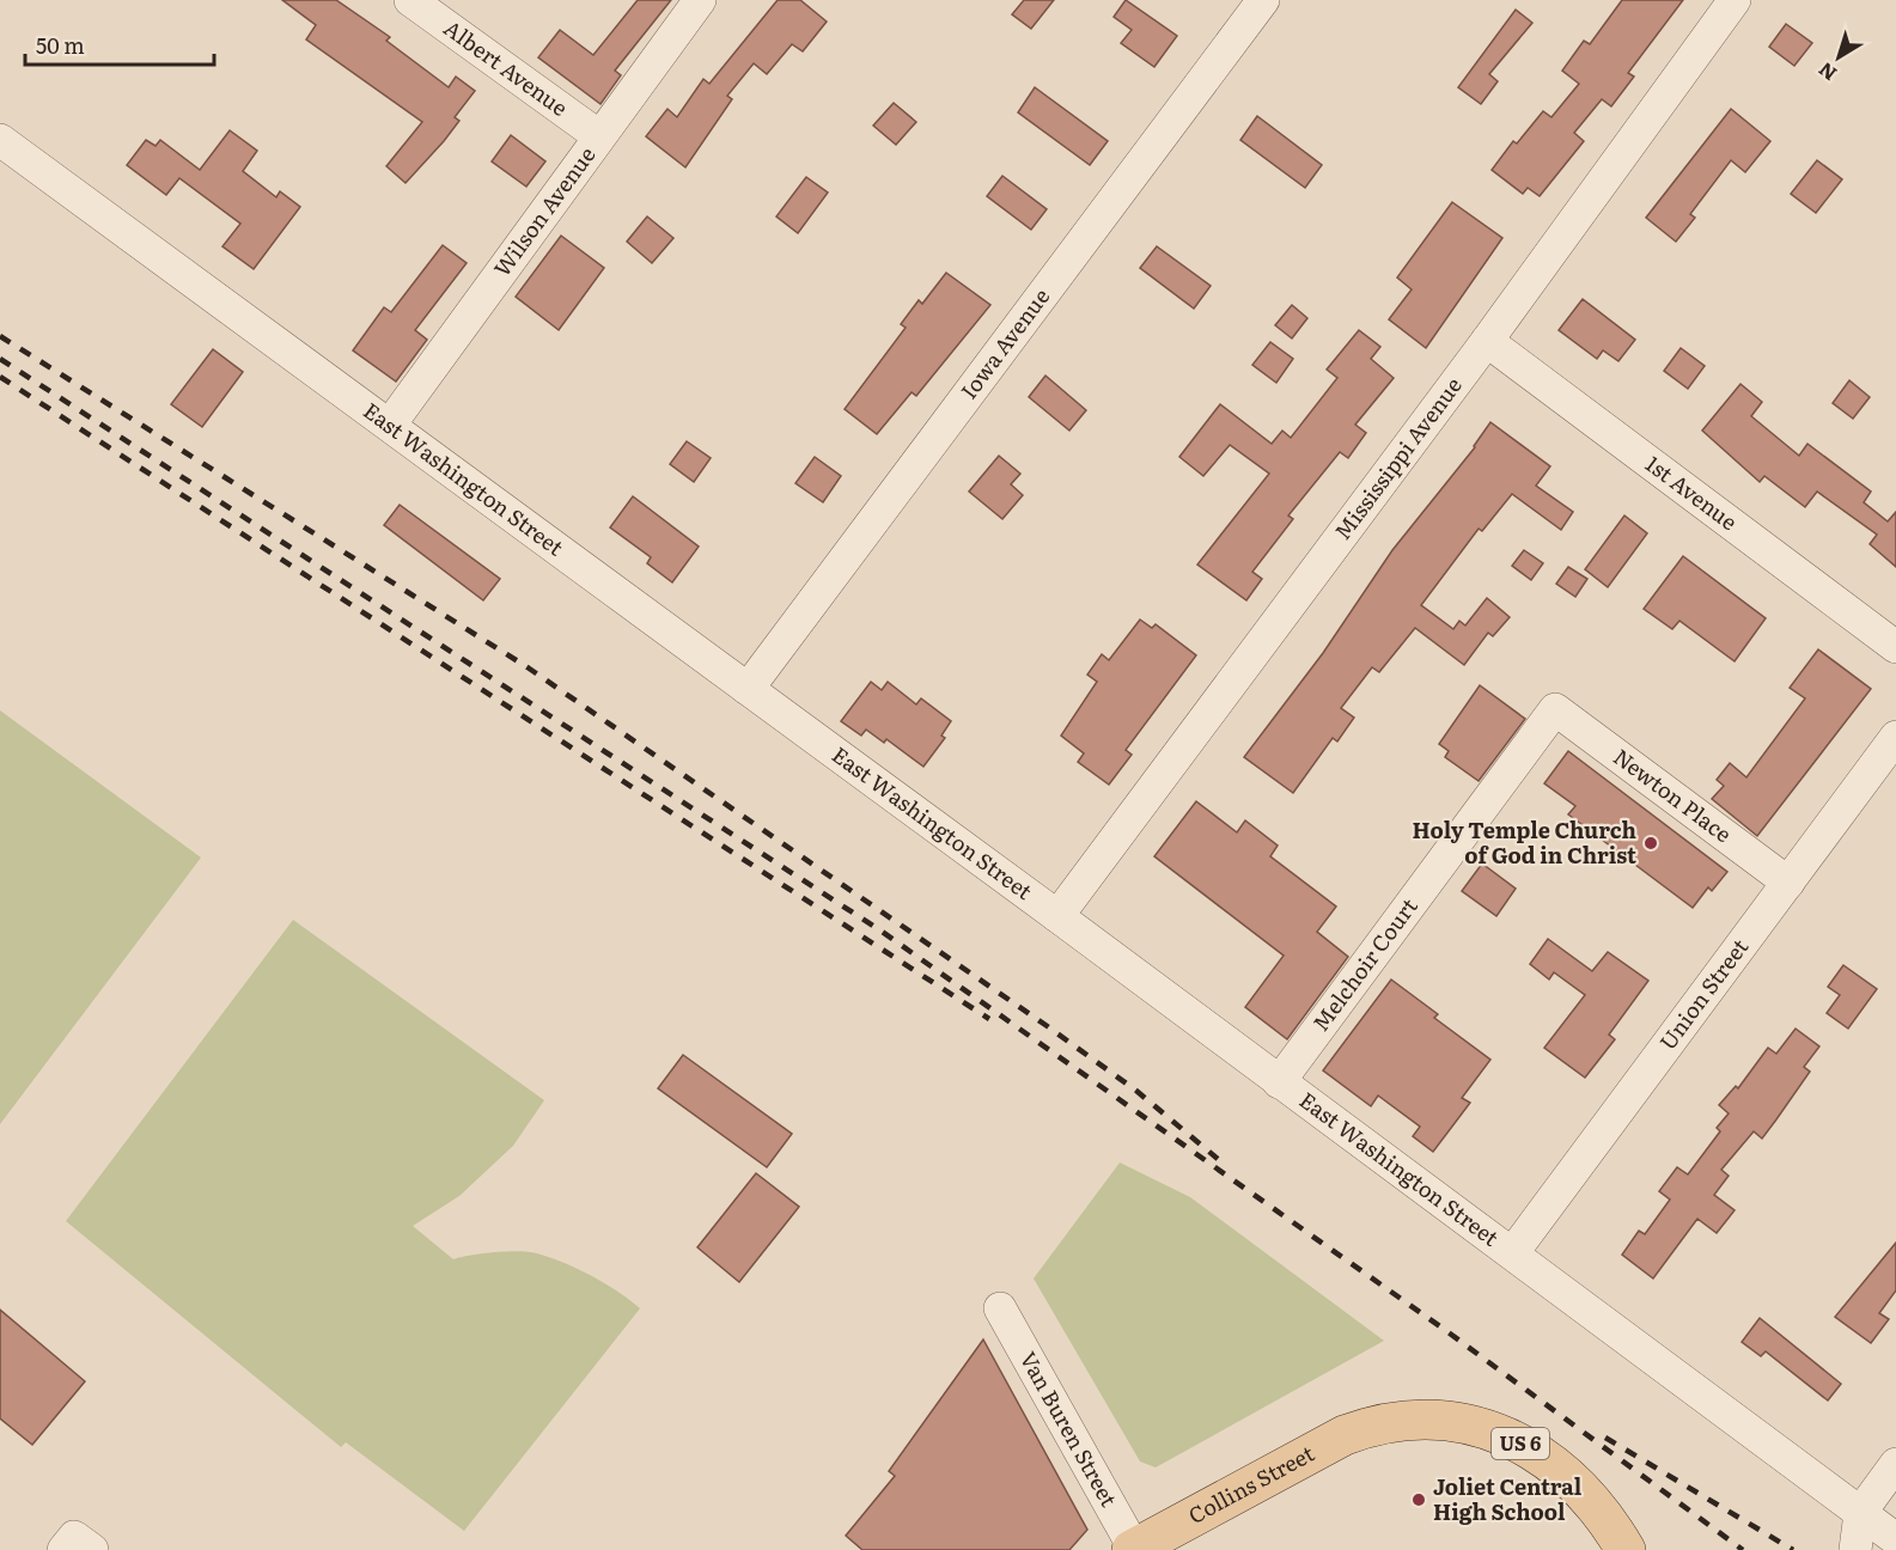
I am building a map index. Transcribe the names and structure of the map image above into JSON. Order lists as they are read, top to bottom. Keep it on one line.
{"streets":{"main road":["US 6","Collins Street"],"street":["Albert Avenue","Wilson Avenue","Iowa Avenue","Mississippi Avenue","East Washington Street","1st Avenue","Newton Place","Melchoir Court","Union Street","Van Buren Street"]},"crossings":[["Albert Avenue","Wilson Avenue"],["Wilson Avenue","East Washington Street"],["Iowa Avenue","East Washington Street"],["Mississippi Avenue","East Washington Street"],["Mississippi Avenue","1st Avenue"],["East Washington Street","Melchoir Court"],["East Washington Street","Union Street"],["Newton Place","Melchoir Court"],["Newton Place","Union Street"],["Van Buren Street","Collins Street"]],"places":["Holy Temple Church of God in Christ","Joliet Central High School"],"scale_bar":"50 m","north":"bottom left"}
